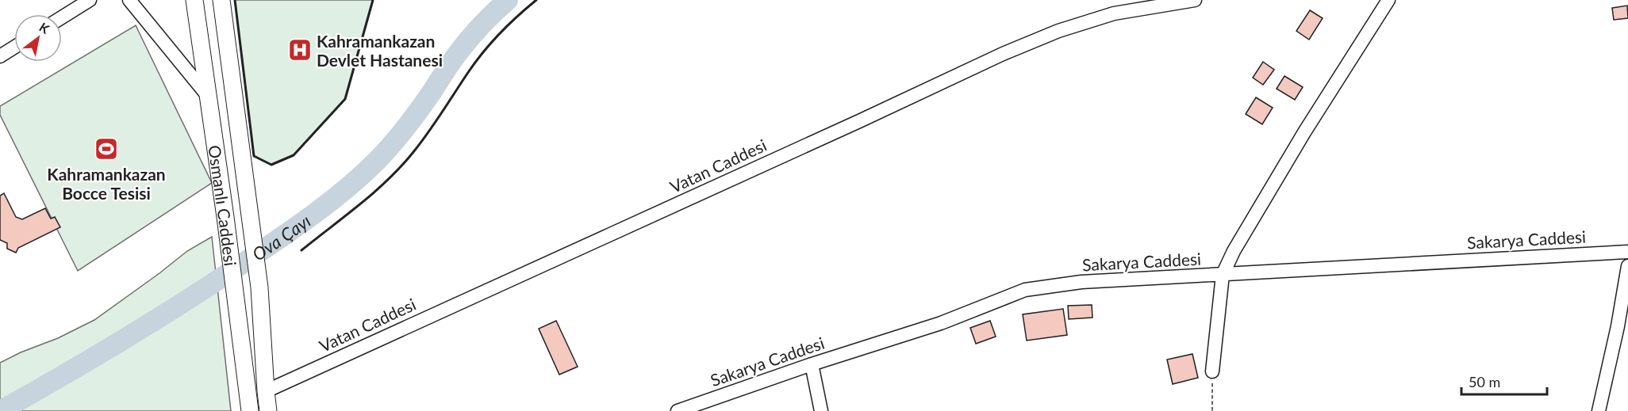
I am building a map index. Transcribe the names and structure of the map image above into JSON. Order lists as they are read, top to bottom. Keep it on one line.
{"streets":{"main road":["Osmanlı Caddesi"],"street":["Vatan Caddesi","Sakarya Caddesi"]},"crossings":[["Vatan Caddesi","Osmanlı Caddesi"]],"water":["Ova Çayı"],"places":{"hospital":["Kahramankazan Devlet Hastanesi"],"sports":["Kahramankazan Bocce Tesisi"]},"scale_bar":"50 m","north":"top right"}
